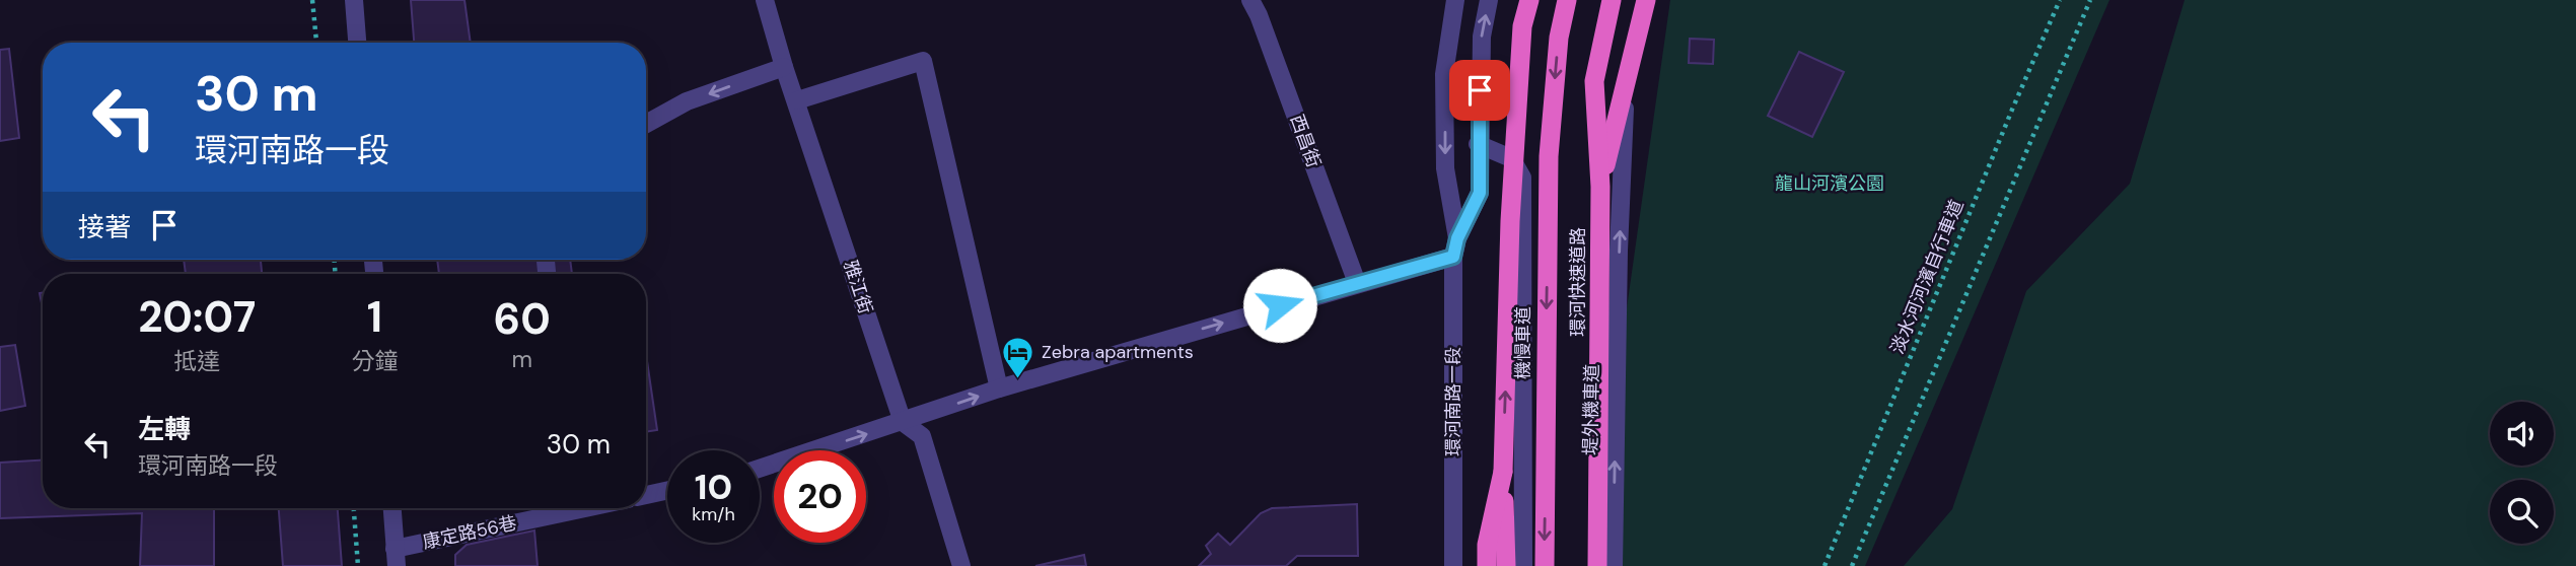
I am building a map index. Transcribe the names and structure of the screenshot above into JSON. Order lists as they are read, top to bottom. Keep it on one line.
{"streets":{"highway":["環河快速道路"],"street":["西昌街","雅江街","機慢車道","環河南路一段","堤外機車道","康定路56巷"],"path":["淡水河河濱自行車道"]},"crossings":[["環河快速道路","堤外機車道"],["機慢車道","環河南路一段"]],"parks":["龍山河濱公園"],"places":{"hotel":["Zebra apartments"]},"page":{"turn":["30 m","環河南路一段"],"then":"接著","eta":["20:07","抵達","1","分鐘","60","m"],"list":[{"name":"左轉","note":"環河南路一段","value":"30 m"}],"speed":"10 km/h","limit":"20"}}
